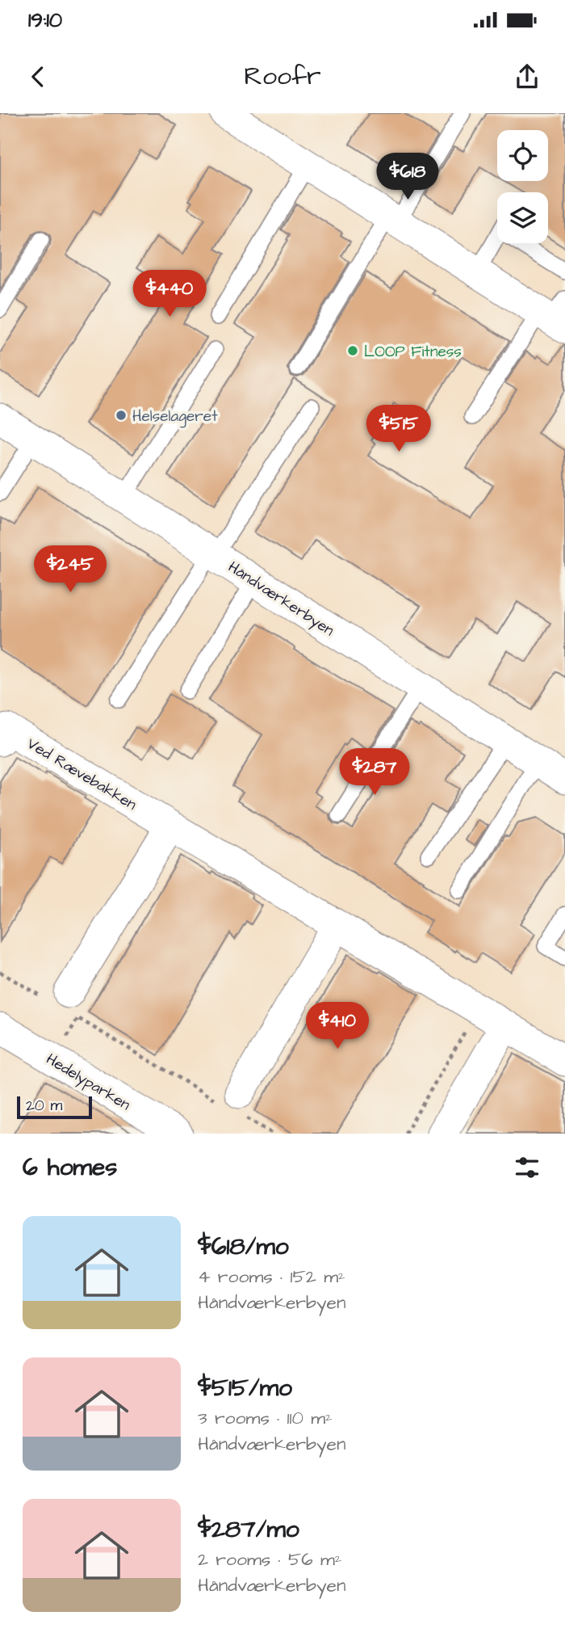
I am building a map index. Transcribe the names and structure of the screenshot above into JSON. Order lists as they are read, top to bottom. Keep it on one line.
{"streets":{"street":["Håndværkerbyen","Ved Rævebakken","Hedelyparken"]},"places":["LOOP Fitness","Helselageret"],"scale_bar":"20 m","page":{"status":"19:10","header":"Roofr","price":["$618","$440","$515","$245","$287","$410"],"scale":"20 m","heading":"6 homes","list":[{"name":"$618/mo","note":"4 rooms · 152 m² · Håndværkerbyen"},{"name":"$515/mo","note":"3 rooms · 110 m² · Håndværkerbyen"},{"name":"$287/mo","note":"2 rooms · 56 m² · Håndværkerbyen"}]}}
